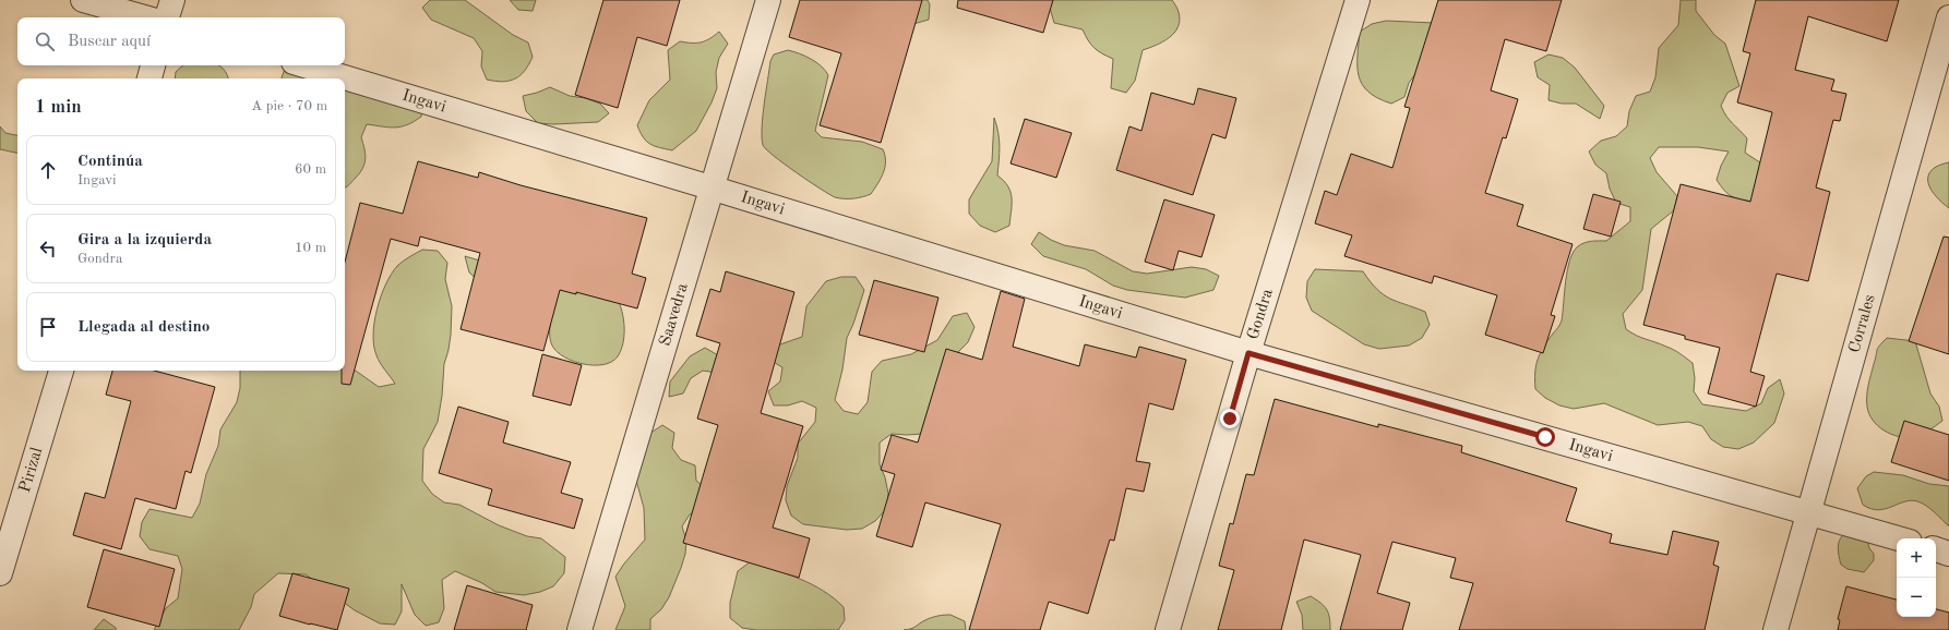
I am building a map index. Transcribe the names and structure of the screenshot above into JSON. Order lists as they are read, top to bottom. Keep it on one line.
{"streets":{"street":["Ingavi","Gondra","Saavedra","Corrales","Pirizal"]},"crossings":[["Ingavi","Gondra"],["Ingavi","Saavedra"],["Ingavi","Corrales"]],"page":{"search":"Buscar aquí","heading":["1 min","A pie · 70 m"],"list":[["Continúa","Ingavi","60 m"],["Gira a la izquierda","Gondra","10 m"],"Llegada al destino"],"map_buttons":["+","−"]}}
